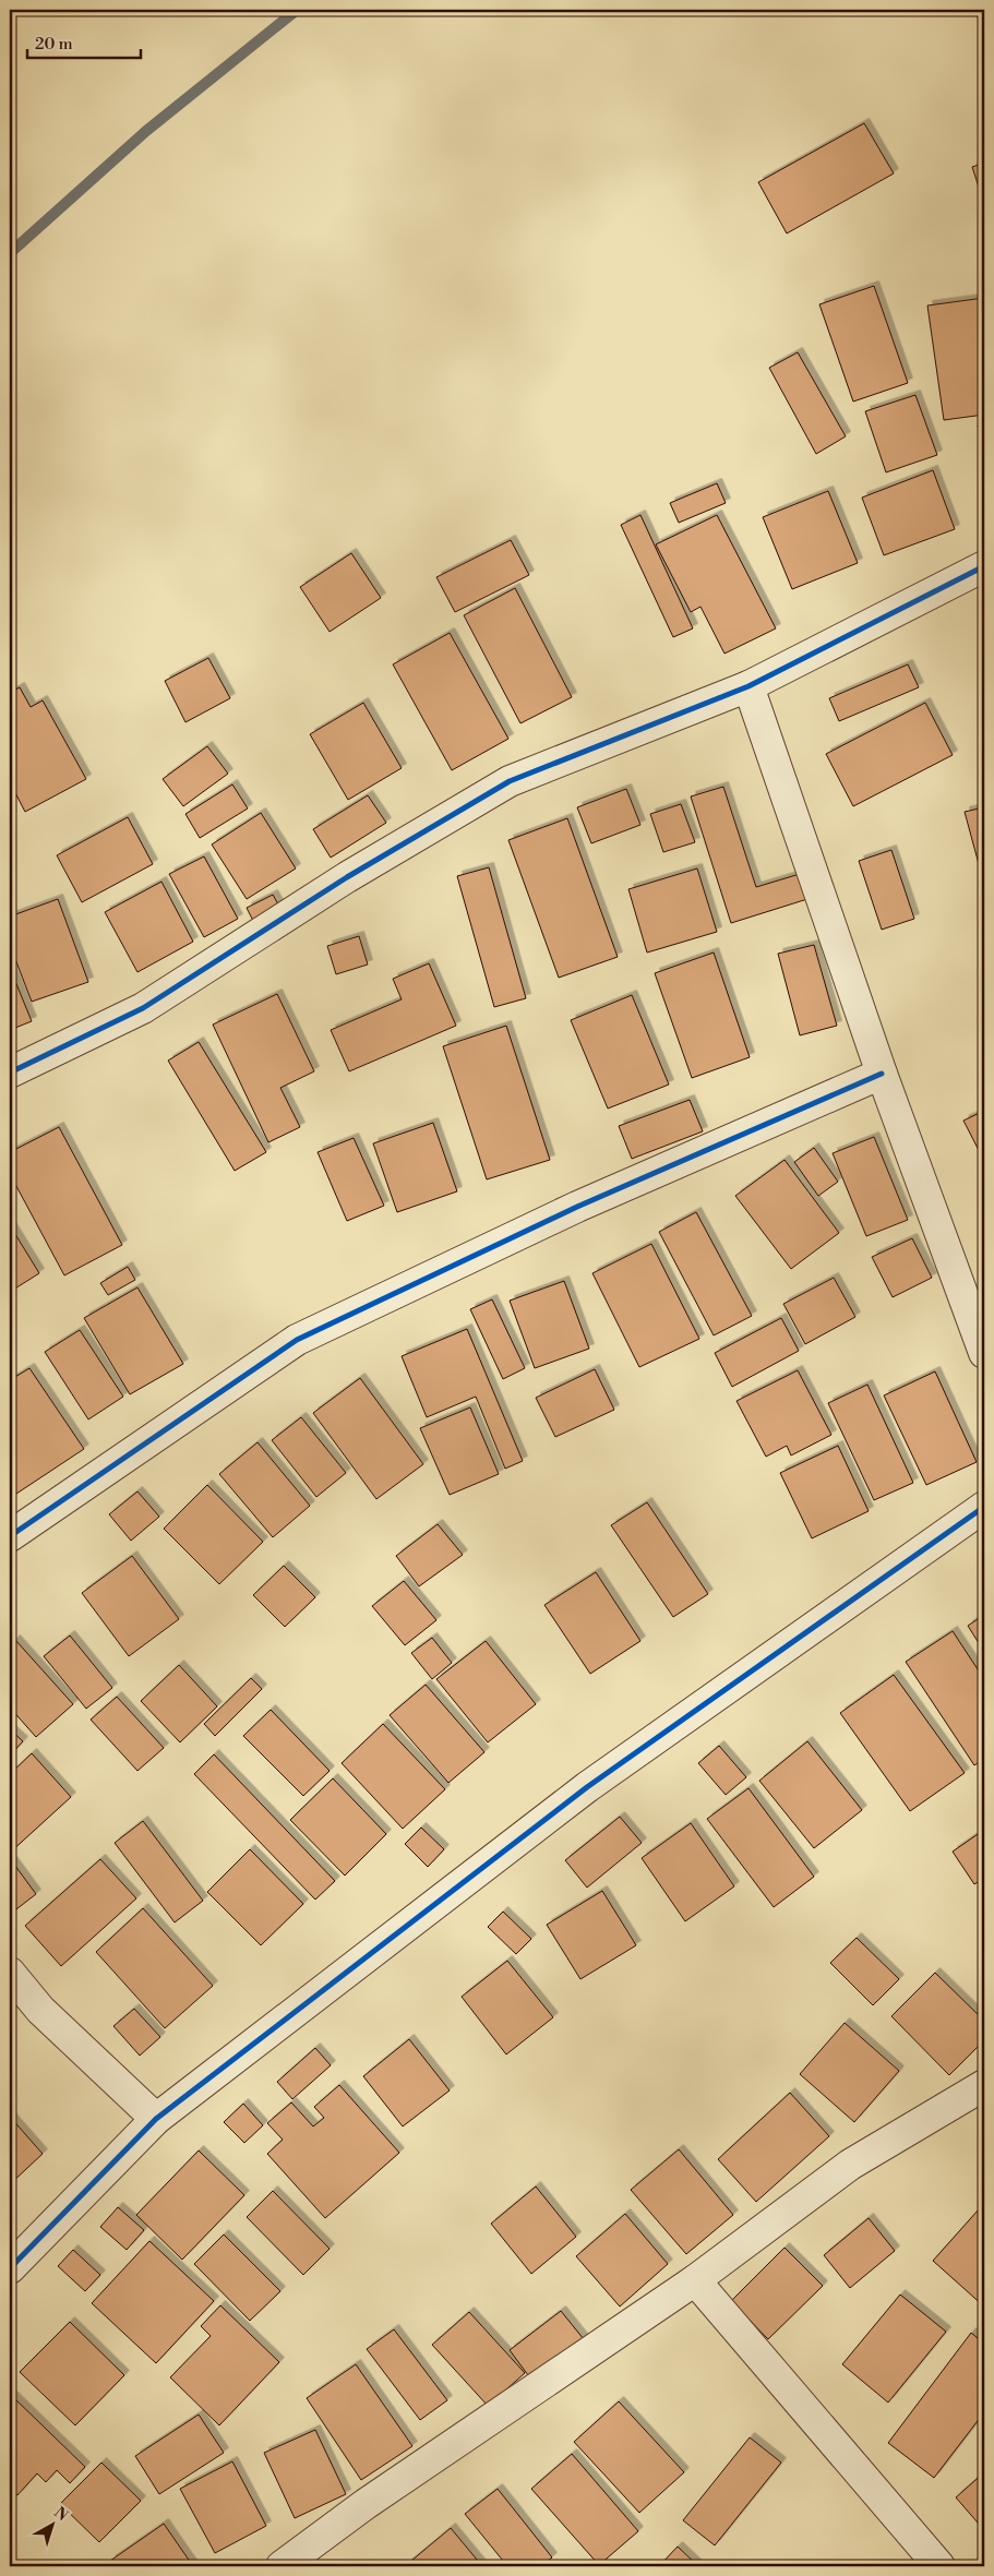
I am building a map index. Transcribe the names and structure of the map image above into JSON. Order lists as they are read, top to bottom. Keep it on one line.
{"scale_bar":"20 m","north":"top right"}
